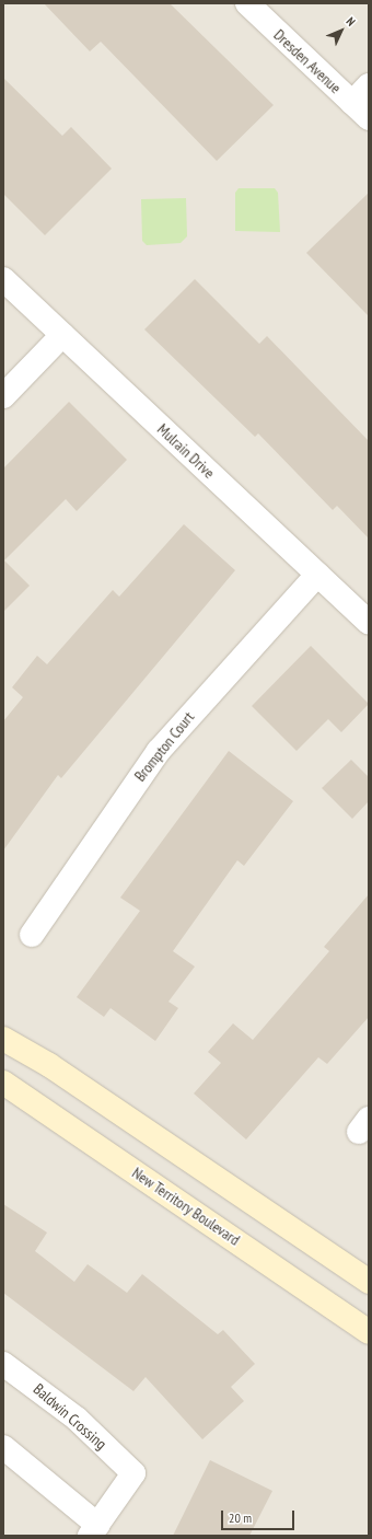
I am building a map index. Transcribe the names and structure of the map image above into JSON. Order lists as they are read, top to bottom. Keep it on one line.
{"streets":{"street":["Dresden Avenue","Mulrain Drive","Brompton Court","New Territory Boulevard","Baldwin Crossing"]},"crossings":[["Mulrain Drive","Brompton Court"]],"scale_bar":"20 m","north":"top right"}
